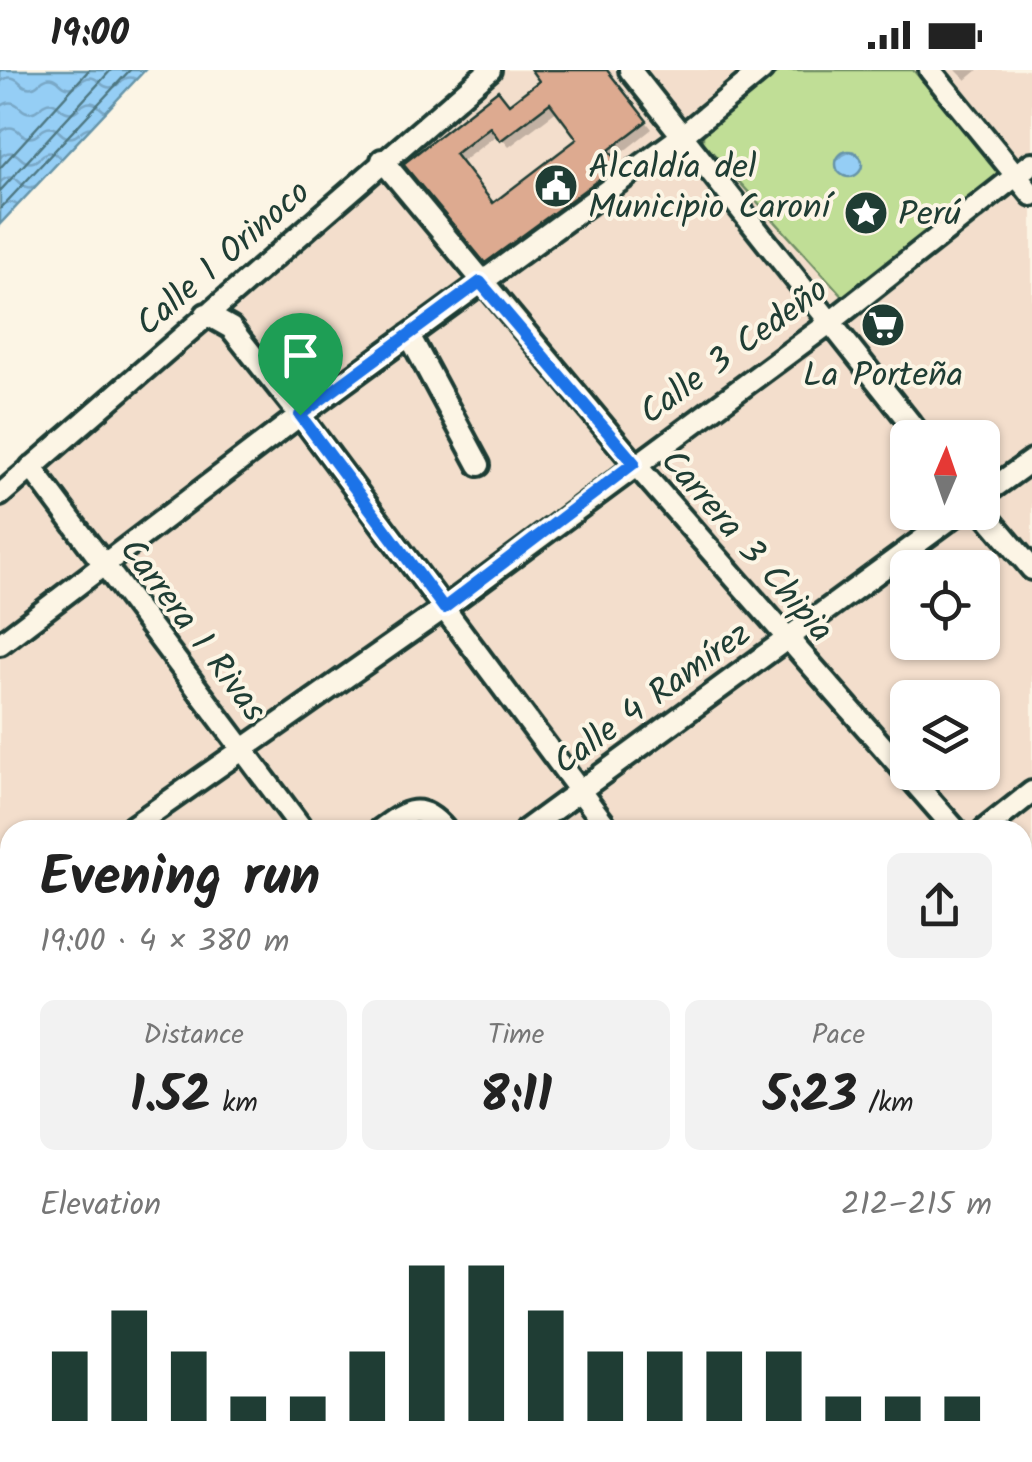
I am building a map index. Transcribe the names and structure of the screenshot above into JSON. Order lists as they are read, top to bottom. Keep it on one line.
{"streets":{"street":["Calle 1 Orinoco","Calle 3 Cedeño","Carrera 3 Chipia","Carrera 1 Rivas","Calle 4 Ramírez"]},"crossings":[["Calle 1 Orinoco","Carrera 3 Chipia"],["Calle 1 Orinoco","Carrera 1 Rivas"],["Calle 3 Cedeño","Carrera 3 Chipia"],["Calle 3 Cedeño","Carrera 1 Rivas"],["Carrera 3 Chipia","Calle 4 Ramírez"]],"places":{"public building":["Alcaldía del Municipio Caroní"],"place":["Perú"],"supermarket":["La Porteña"]},"north":"top","page":{"status":"19:00","heading":["Evening run","19:00 · 4 × 380 m"],"stats":[["Distance","1.52 km"],["Time","8:11"],["Pace","5:23 /km"]],"chart":["Elevation","212–215 m"]}}
